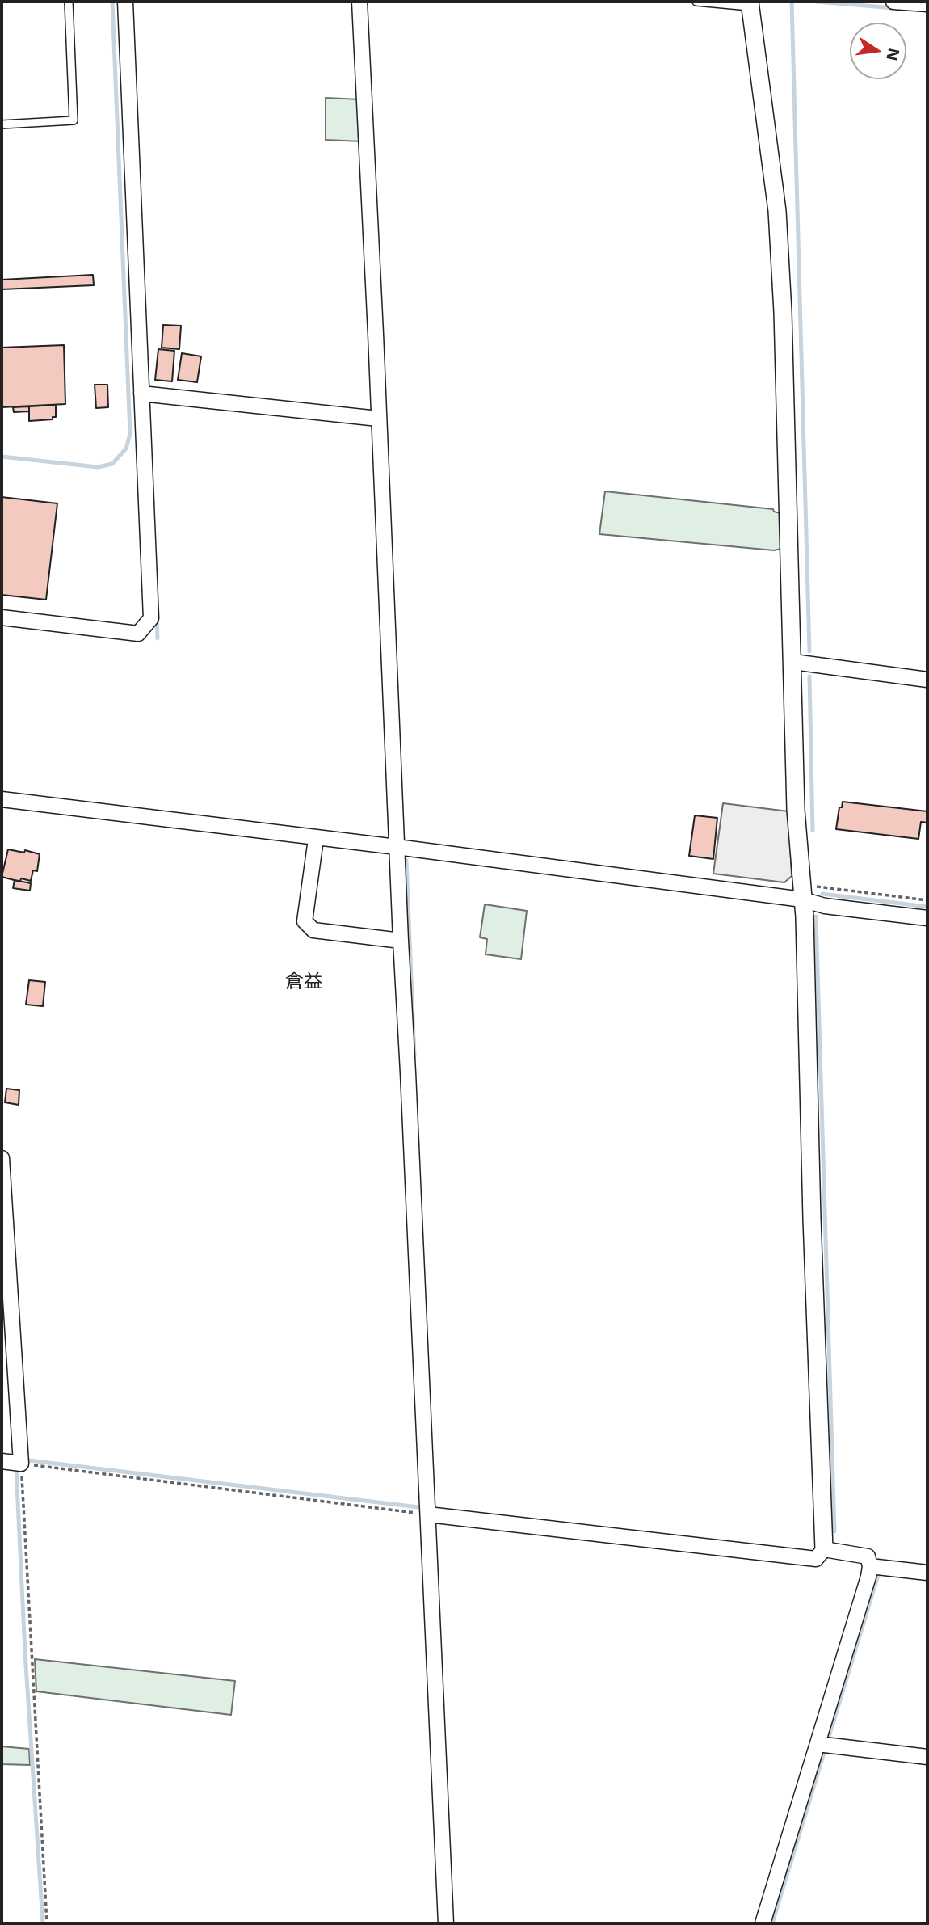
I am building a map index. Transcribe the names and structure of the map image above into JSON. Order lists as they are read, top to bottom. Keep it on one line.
{"districts":["倉益"],"north":"right"}
